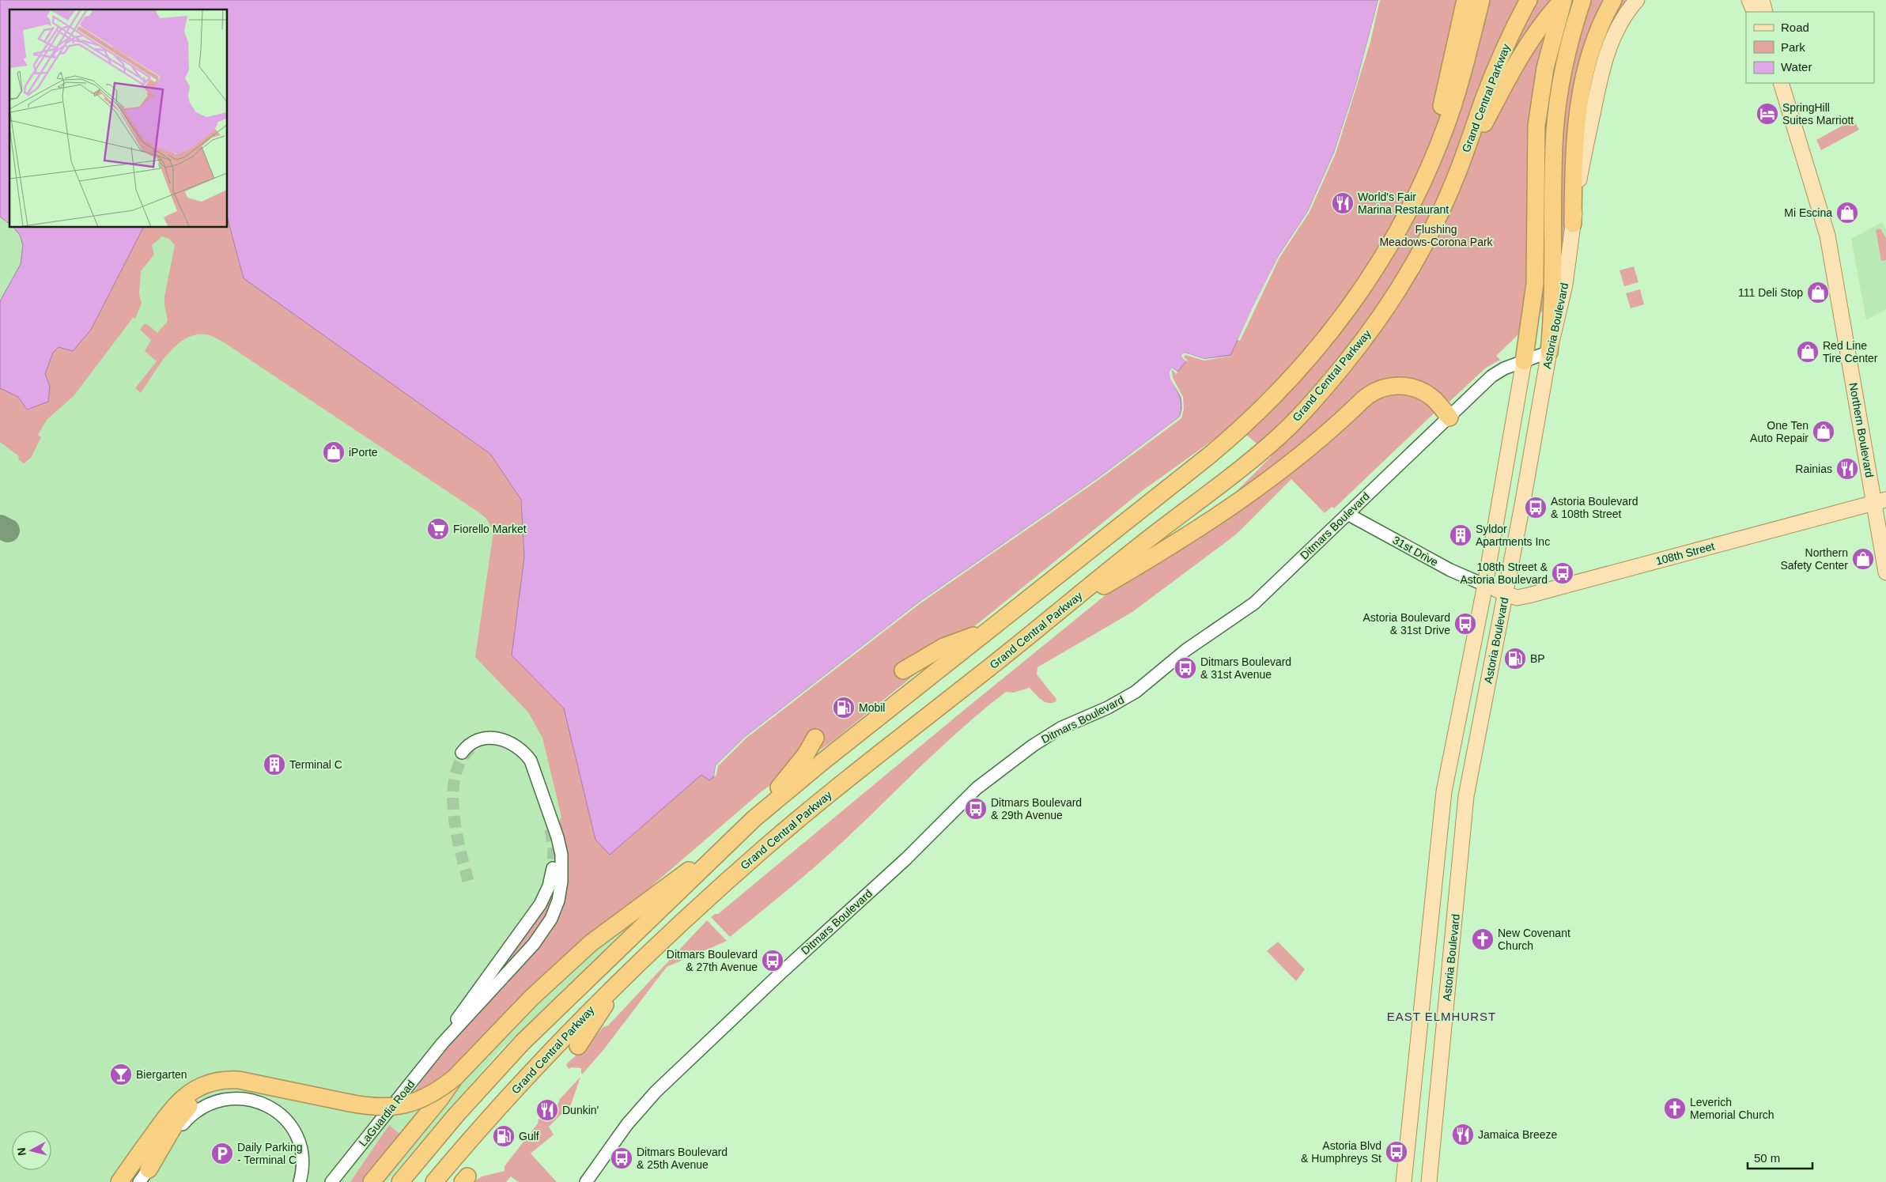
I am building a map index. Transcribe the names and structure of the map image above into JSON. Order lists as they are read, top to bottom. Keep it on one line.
{"streets":{"highway":["Grand Central Parkway"],"main road":["Astoria Boulevard","Northern Boulevard","108th Street"],"street":["Ditmars Boulevard","31st Drive","LaGuardia Road"]},"crossings":[["Astoria Boulevard","Ditmars Boulevard"],["Astoria Boulevard","31st Drive"],["Astoria Boulevard","108th Street"],["Northern Boulevard","108th Street"],["Ditmars Boulevard","31st Drive"],["31st Drive","108th Street"]],"districts":["EAST ELMHURST"],"parks":["Flushing Meadows-Corona Park"],"places":{"hotel":["SpringHill Suites Marriott"],"restaurant":["World's Fair Marina Restaurant","Rainias","Dunkin'","Jamaica Breeze"],"shop":["Mi Escina","111 Deli Stop","Red Line Tire Center","One Ten Auto Repair","iPorte","Northern Safety Center"],"bus stop":["Astoria Boulevard & 108th Street","108th Street & Astoria Boulevard","Astoria Boulevard & 31st Drive","Ditmars Boulevard & 31st Avenue","Ditmars Boulevard & 29th Avenue","Ditmars Boulevard & 27th Avenue","Astoria Blvd & Humphreys St","Ditmars Boulevard & 25th Avenue"],"supermarket":["Fiorello Market"],"building":["Syldor Apartments Inc","Terminal C"],"fuel station":["BP","Mobil","Gulf"],"church":["New Covenant Church","Leverich Memorial Church"],"bar":["Biergarten"],"parking":["Daily Parking - Terminal C"]},"legend":["Road","Park","Water"],"scale_bar":"50 m","north":"left"}
